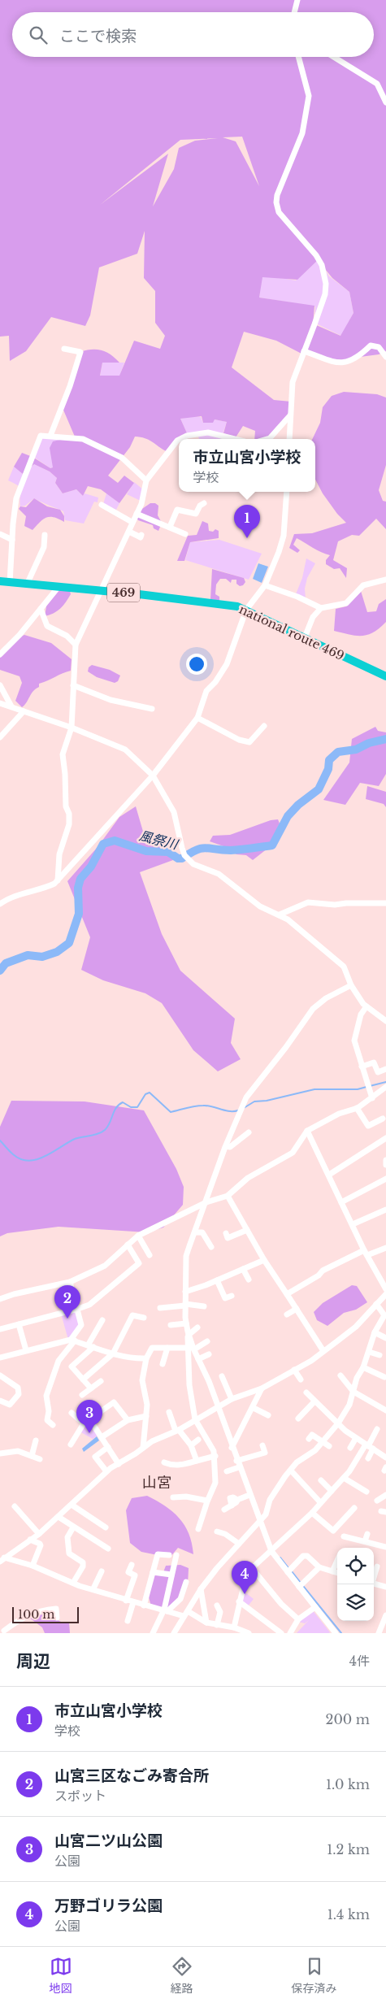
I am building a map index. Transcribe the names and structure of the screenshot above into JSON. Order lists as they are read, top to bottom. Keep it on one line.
{"streets":{"highway":["469","national route 469"]},"districts":["山宮"],"water":["風祭川"],"scale_bar":"100 m","page":{"search":"ここで検索","popup":["市立山宮小学校","学校"],"pins":["1","2","3","4"],"scale":"100 m","heading":["周辺","4件"],"list":[{"mark":"1","name":"市立山宮小学校","note":"学校","value":"200 m"},{"mark":"2","name":"山宮三区なごみ寄合所","note":"スポット","value":"1.0 km"},{"mark":"3","name":"山宮二ツ山公園","note":"公園","value":"1.2 km"},{"mark":"4","name":"万野ゴリラ公園","note":"公園","value":"1.4 km"}],"nav":["地図","経路","保存済み"]}}
